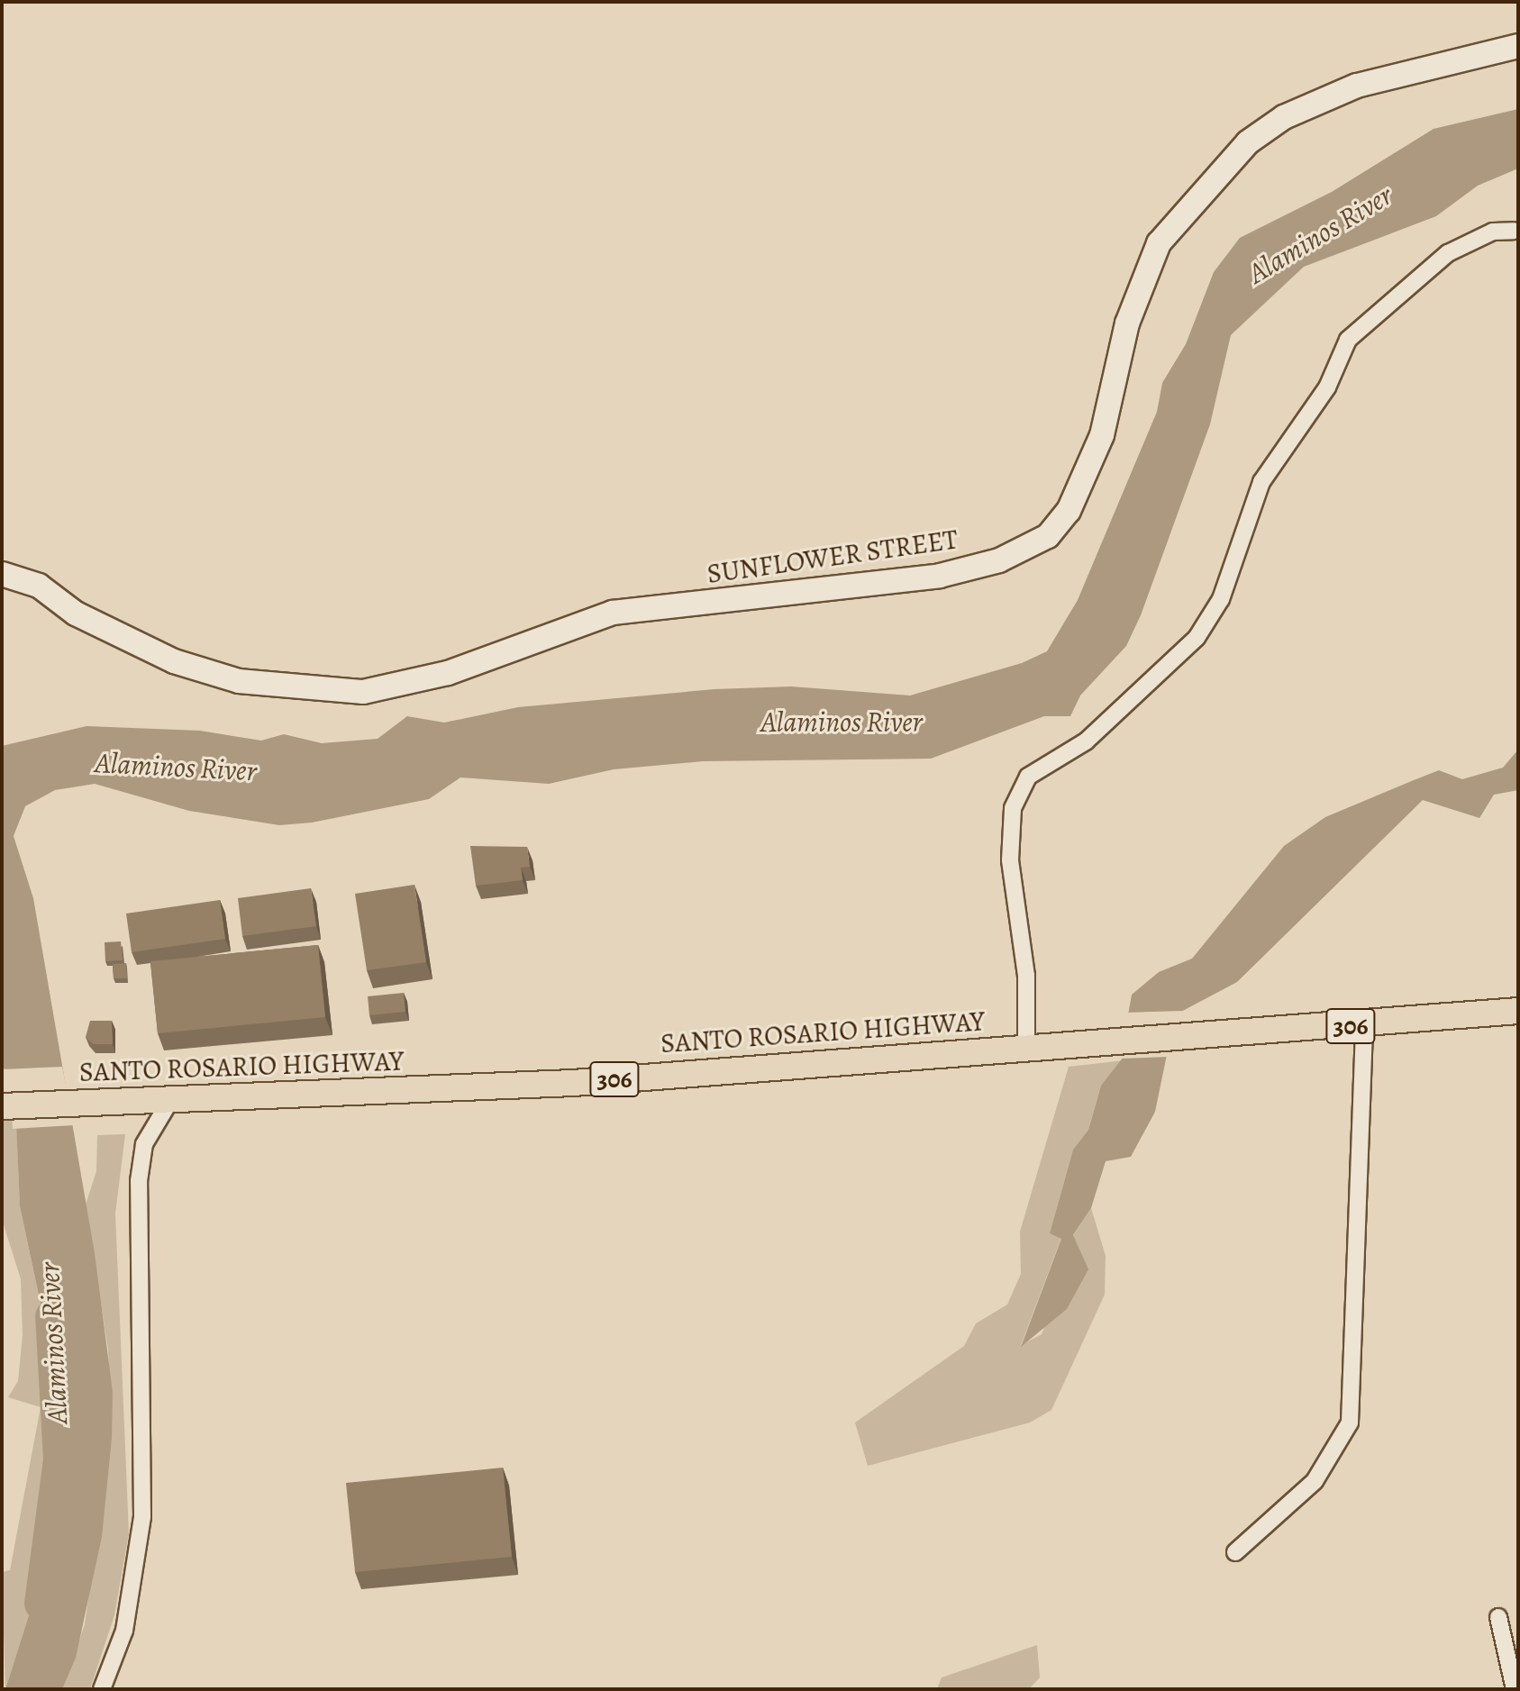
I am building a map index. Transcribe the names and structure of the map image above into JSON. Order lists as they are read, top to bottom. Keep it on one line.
{"streets":{"main road":["306","SANTO ROSARIO HIGHWAY"],"street":["SUNFLOWER STREET"]},"water":["Alaminos River"]}
